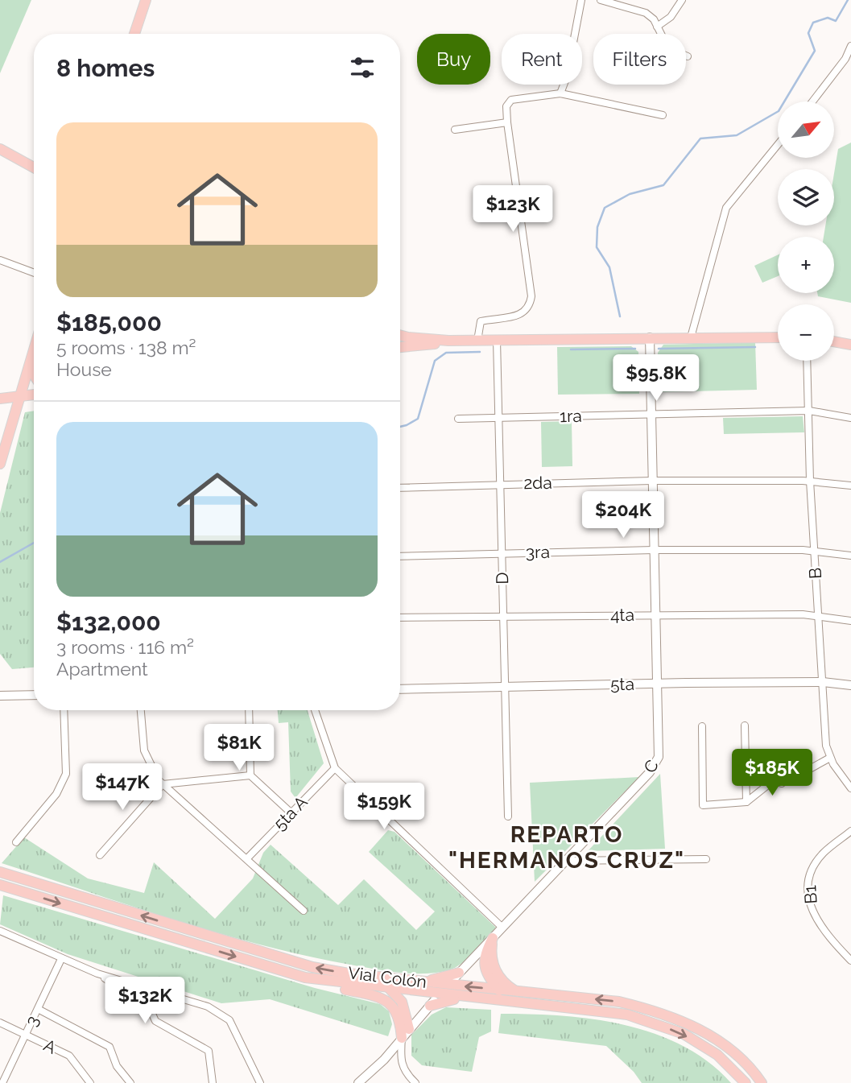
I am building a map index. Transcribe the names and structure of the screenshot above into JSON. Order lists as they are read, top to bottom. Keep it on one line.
{"streets":{"main road":["Vial Colón"],"street":["1ra","2da","3ra","B","D","4ta","5ta","C","5ta A","B1","3","A"]},"crossings":[["1ra","B"],["1ra","D"],["1ra","C"],["2da","B"],["2da","D"],["2da","C"],["3ra","B"],["3ra","D"],["3ra","C"],["B","4ta"],["B","5ta"],["D","4ta"],["D","5ta"],["4ta","C"],["5ta","C"],["C","Vial Colón"],["3","A"]],"districts":["REPARTO \"HERMANOS CRUZ\""],"north":"top right","page":{"chip":["Buy","Rent","Filters"],"heading":"8 homes","map_buttons":["+","−"],"list":[{"name":"$185,000","note":"5 rooms · 138 m² · House"},{"name":"$132,000","note":"3 rooms · 116 m² · Apartment"}],"price":["$123K","$95.8K","$204K","$81K","$185K","$147K","$159K","$132K"]}}
